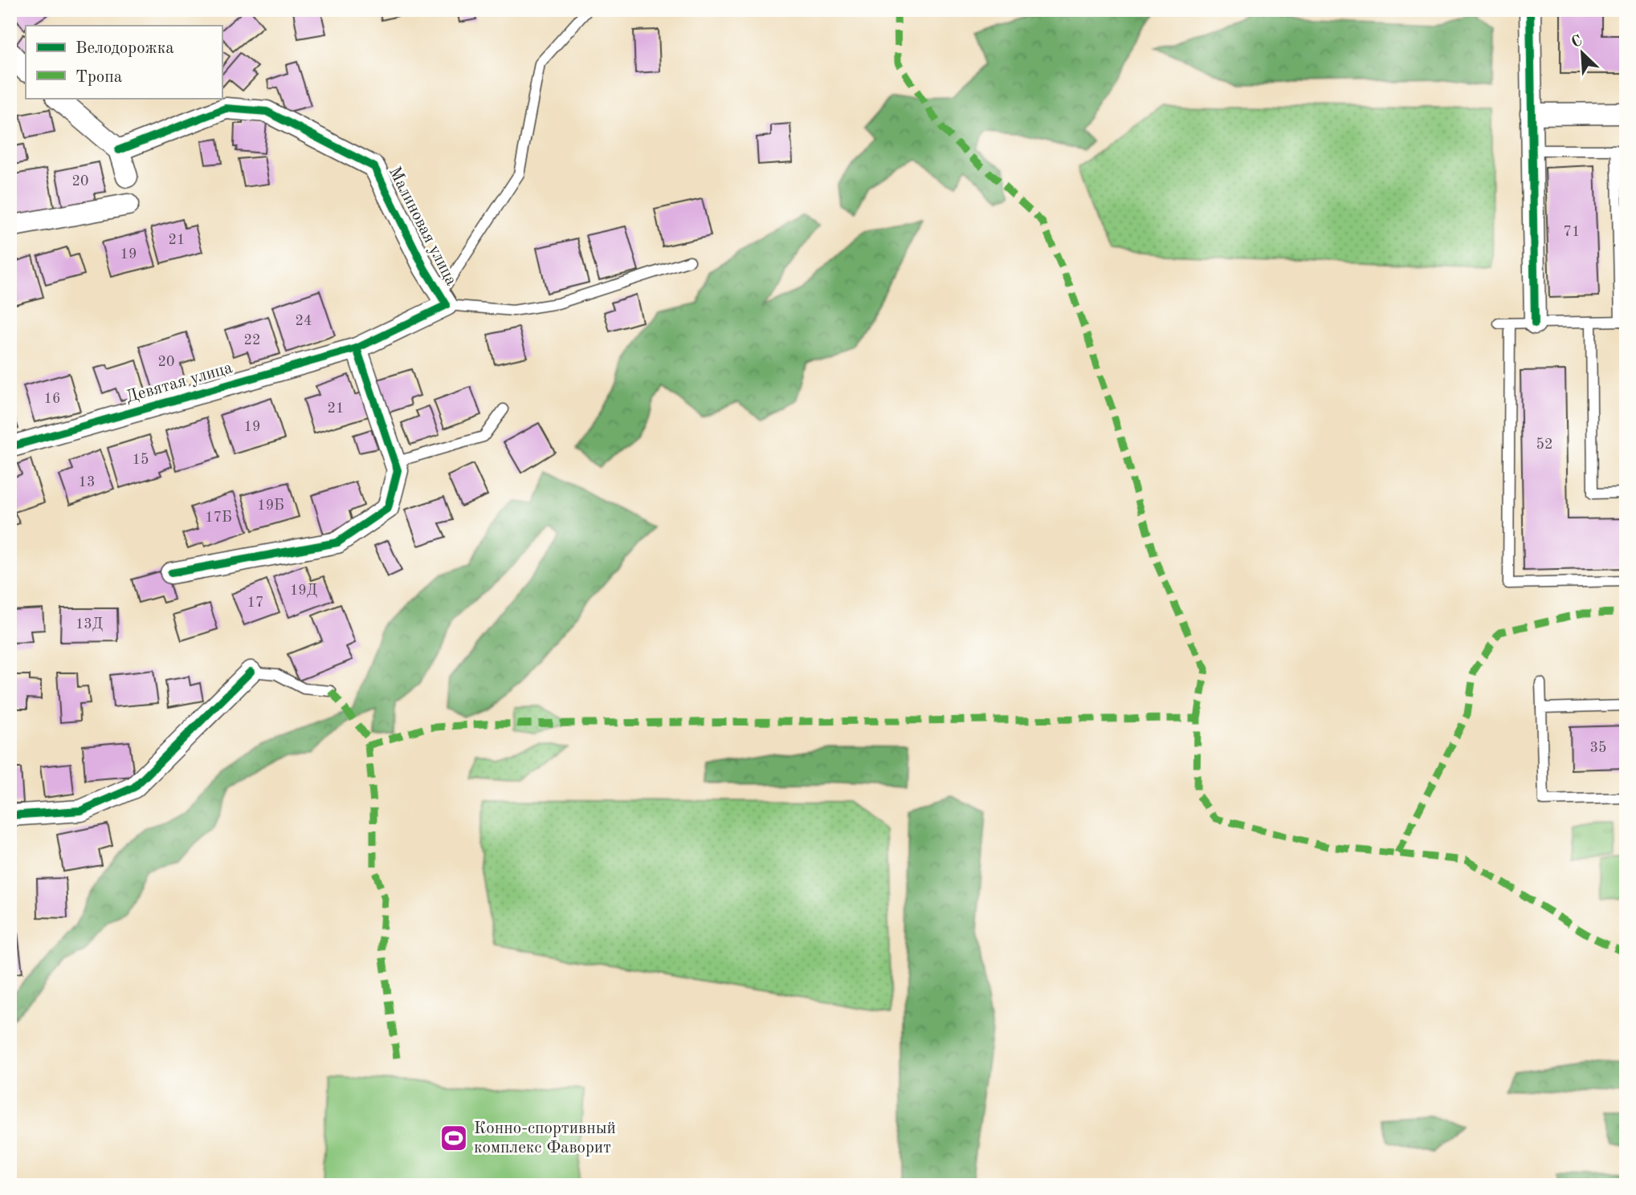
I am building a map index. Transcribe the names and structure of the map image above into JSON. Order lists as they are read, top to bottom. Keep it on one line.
{"streets":{"street":["Малиновая улица","Девятая улица"]},"crossings":[["Малиновая улица","Девятая улица"]],"places":{"sports":["Конно-спортивный комплекс Фаворит"]},"house_numbers":["20","71","21","19","24","22","20","16","21","19","52","15","13","19Б","17Б","19Д","17","13Д","35"],"legend":["Велодорожка","Тропа"],"north":"top left"}
